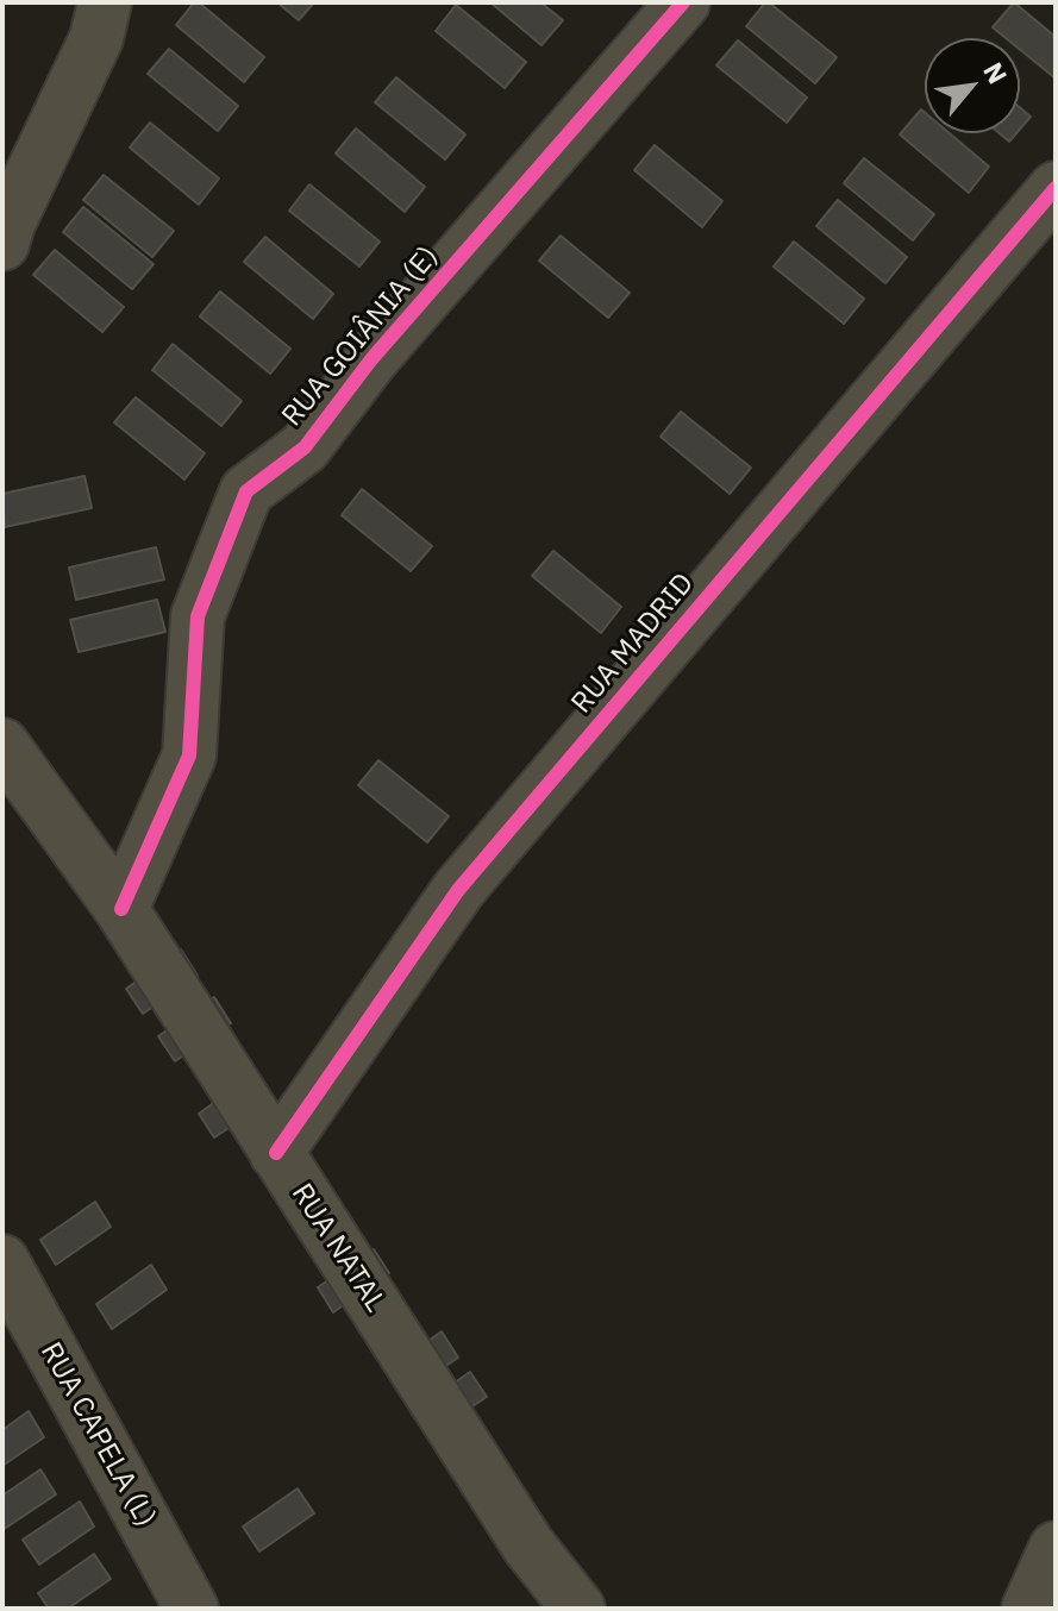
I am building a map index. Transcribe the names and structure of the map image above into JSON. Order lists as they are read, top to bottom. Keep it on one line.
{"streets":{"street":["RUA GOIÂNIA (E)","RUA MADRID","RUA NATAL","RUA CAPELA (L)"]},"crossings":[["RUA GOIÂNIA (E)","RUA NATAL"],["RUA MADRID","RUA NATAL"]],"north":"top right"}
